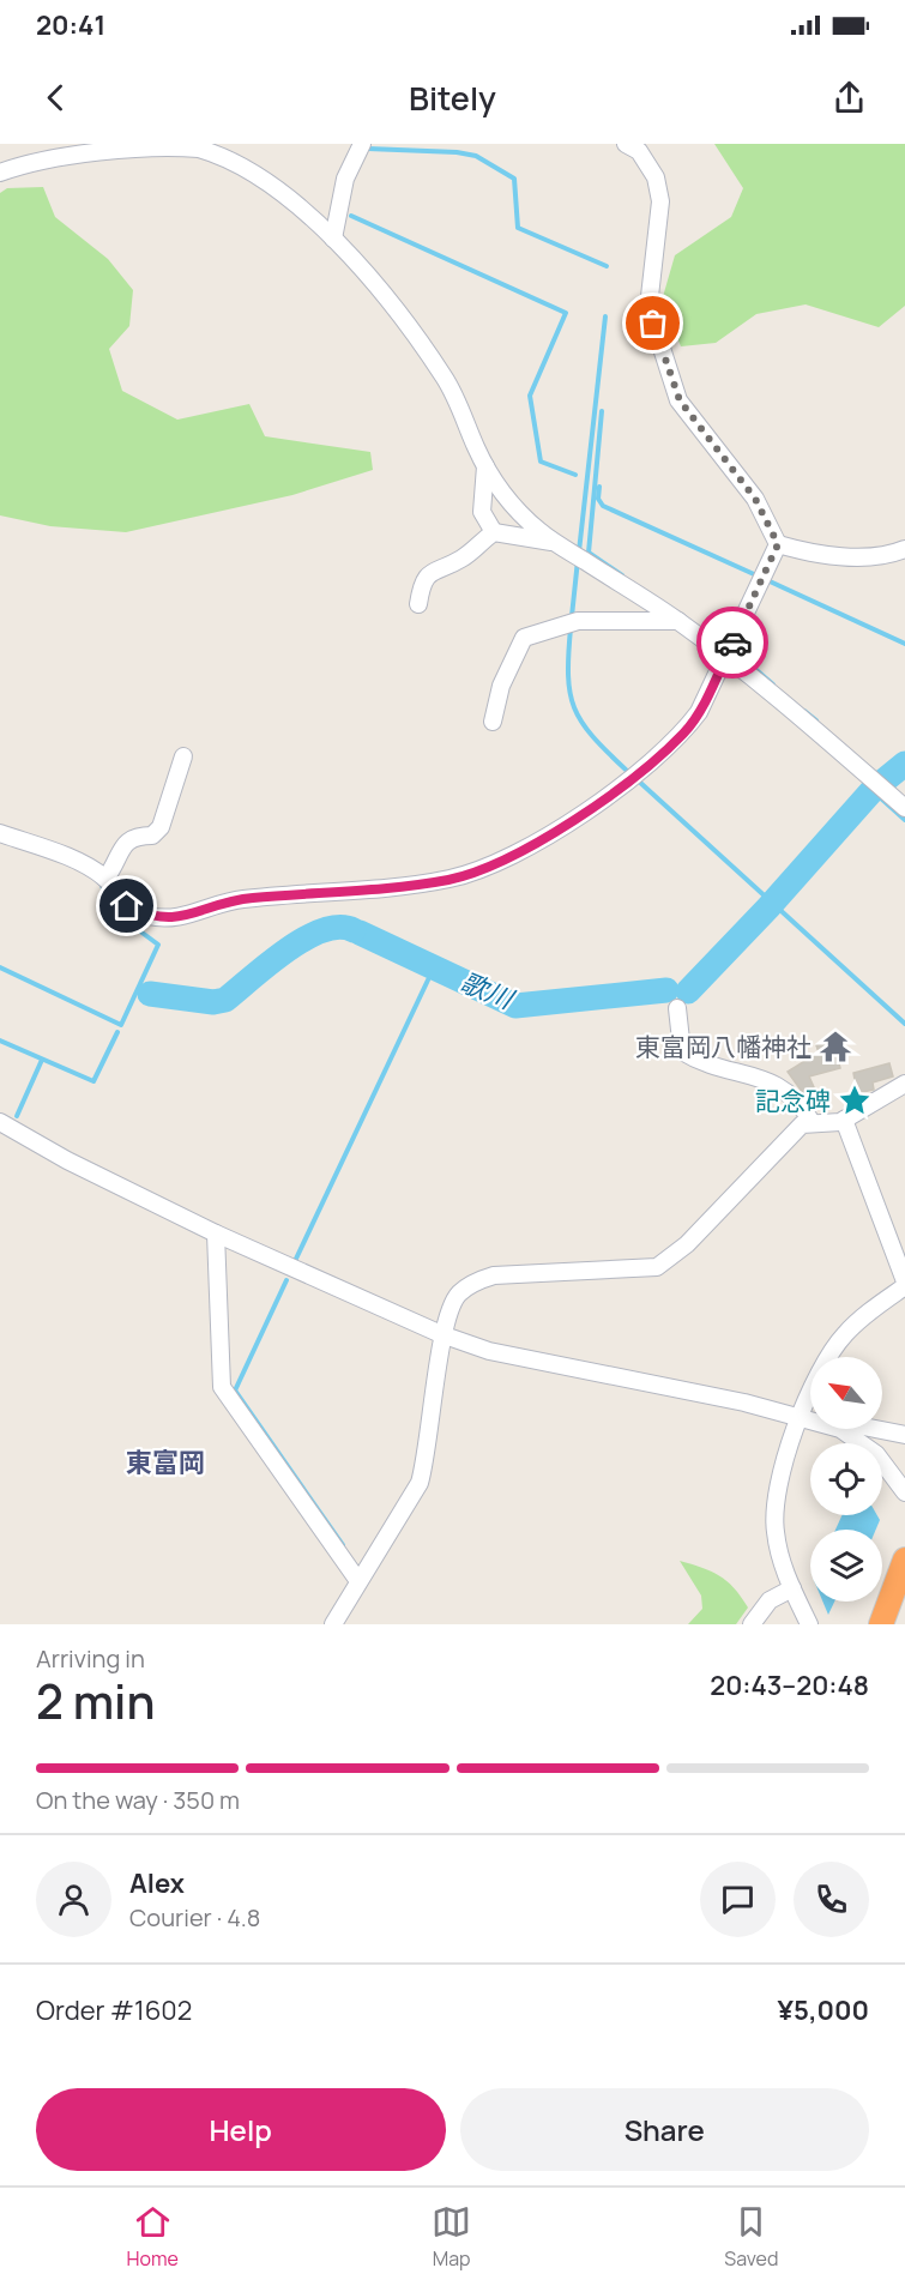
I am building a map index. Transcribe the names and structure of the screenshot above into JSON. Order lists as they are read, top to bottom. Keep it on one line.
{"districts":["東富岡"],"water":["歌川"],"places":{"temple":["東富岡八幡神社"],"place":["記念碑"]},"north":"top left","page":{"status":"20:41","header":"Bitely","heading":["2 min","Arriving in","20:43–20:48"],"panel":["Alex","Courier · 4.8","Order #1602","¥5,000"],"bar":"On the way · 350 m","buttons":["Help","Share"],"tabs":["Home","Map","Saved"]}}
